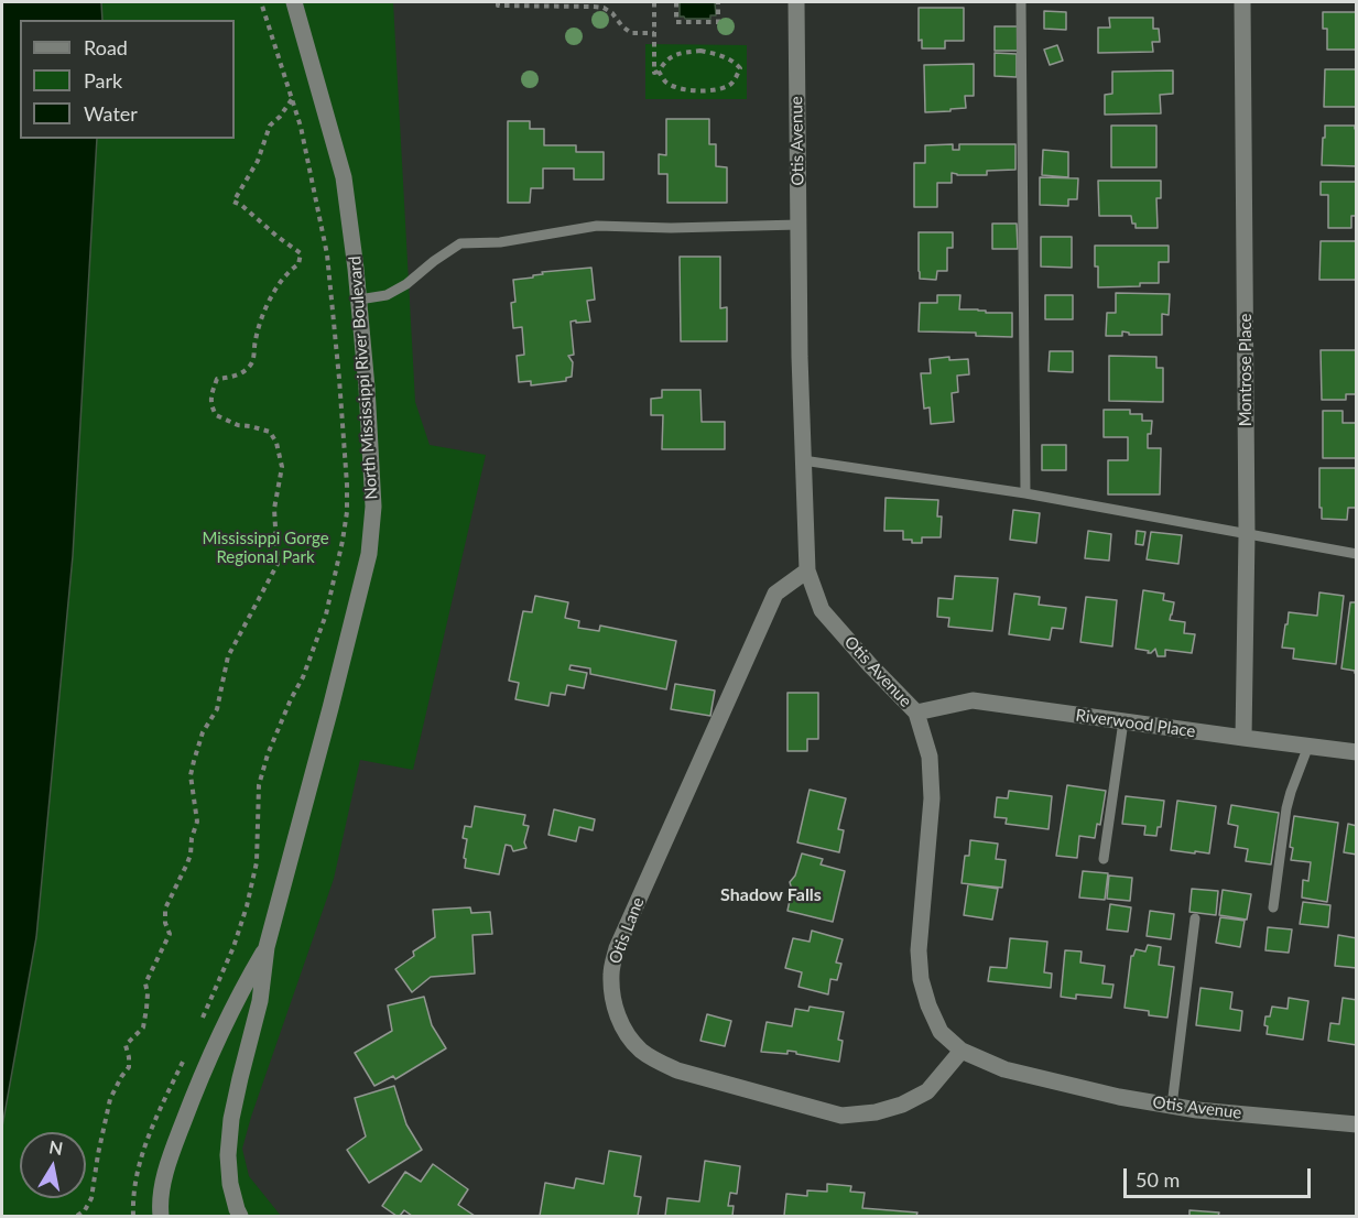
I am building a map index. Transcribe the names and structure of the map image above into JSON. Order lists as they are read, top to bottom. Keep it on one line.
{"streets":{"street":["Otis Avenue","Montrose Place","North Mississippi River Boulevard","Riverwood Place","Otis Lane"]},"crossings":[["Otis Avenue","Riverwood Place"],["Otis Avenue","Otis Lane"],["Montrose Place","Riverwood Place"]],"districts":["Shadow Falls"],"parks":["Mississippi Gorge Regional Park"],"legend":["Road","Park","Water"],"scale_bar":"50 m","north":"top"}
